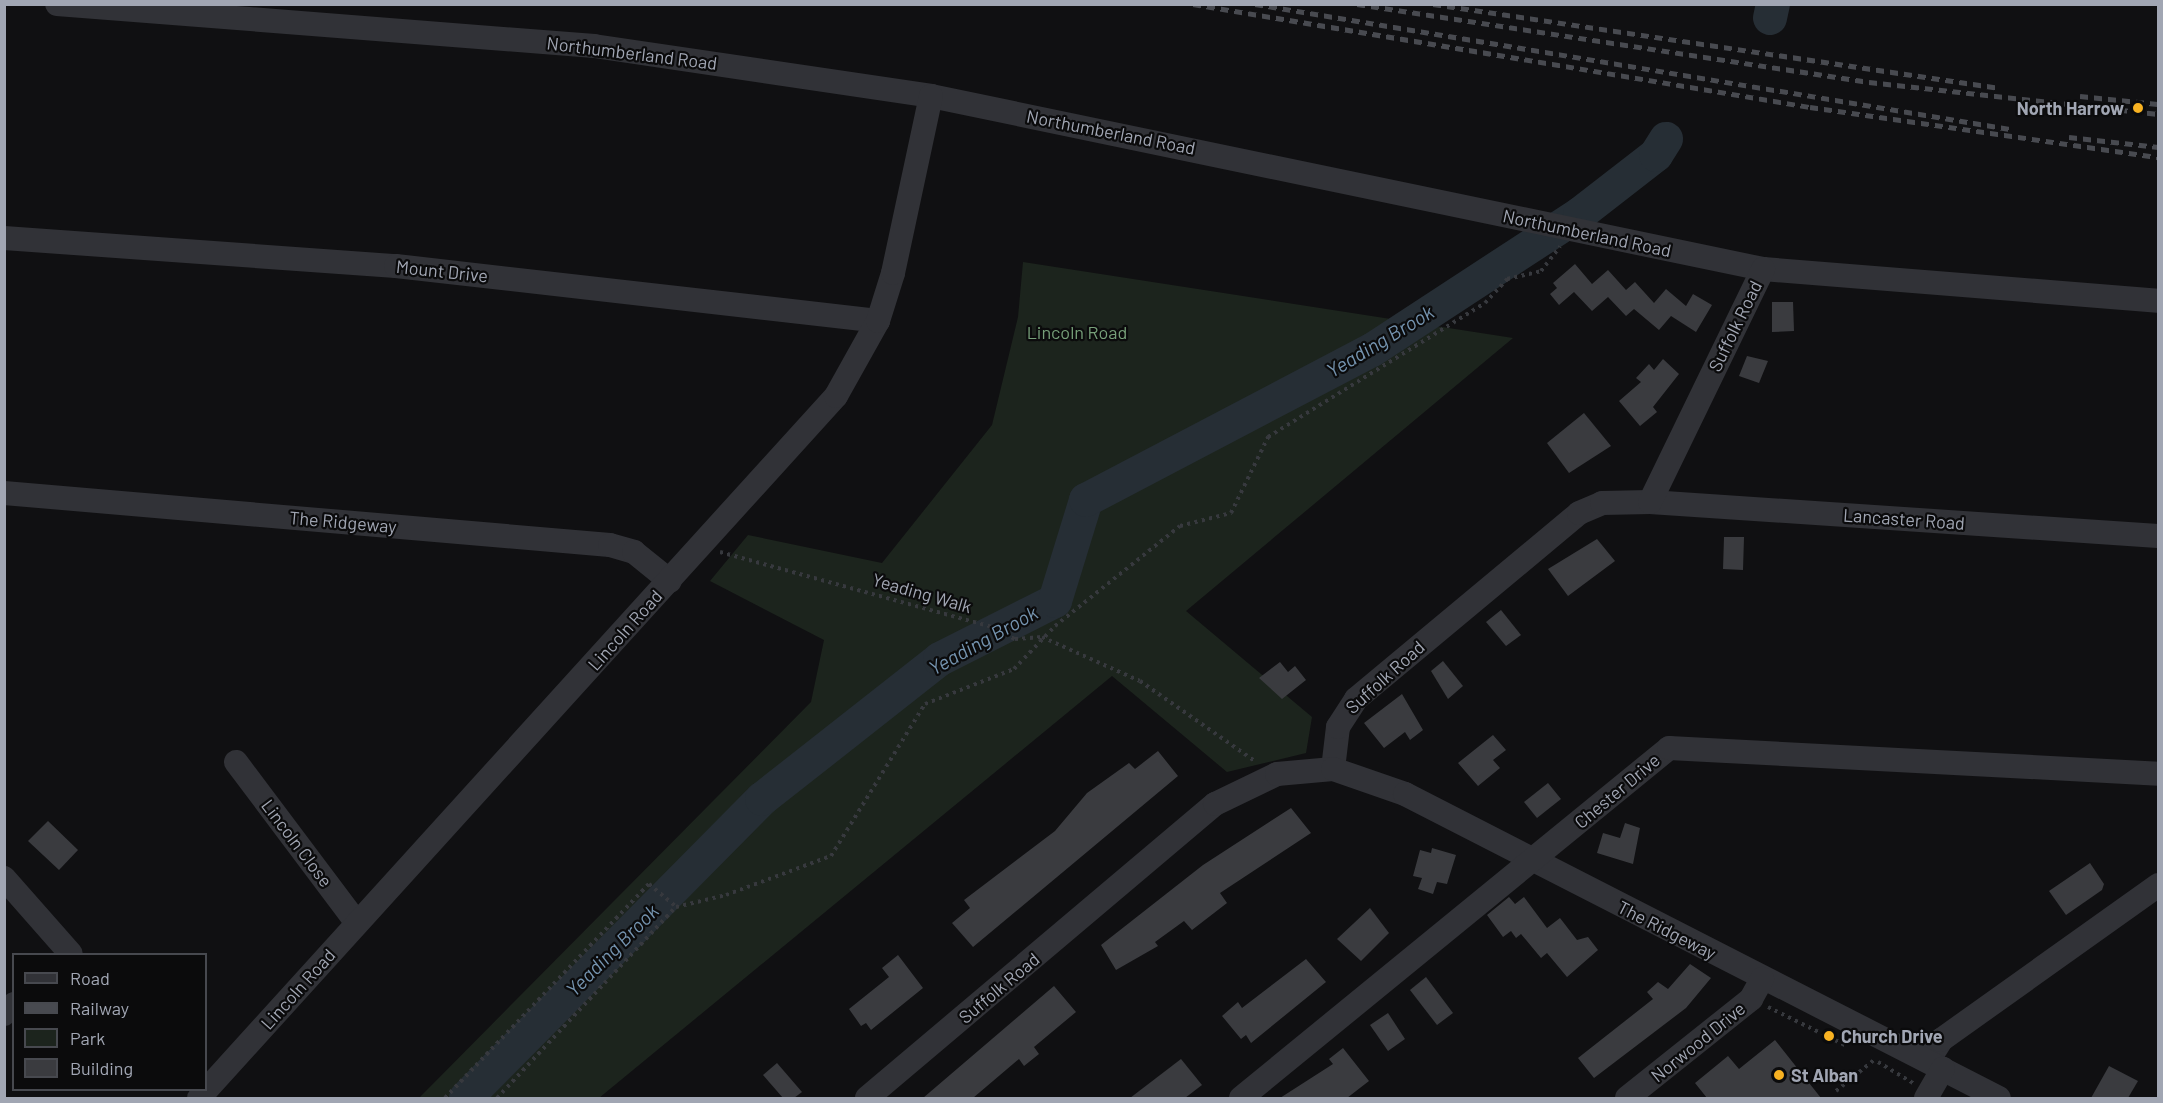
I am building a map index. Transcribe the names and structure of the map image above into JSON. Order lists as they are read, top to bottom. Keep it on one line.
{"streets":{"street":["Northumberland Road","Mount Drive","Suffolk Road","Lancaster Road","The Ridgeway","Lincoln Road","Chester Drive","Lincoln Close","Norwood Drive"],"path":["Yeading Walk"]},"crossings":[["Northumberland Road","Suffolk Road"],["Northumberland Road","Lincoln Road"],["Mount Drive","Lincoln Road"],["Suffolk Road","Lancaster Road"],["Suffolk Road","The Ridgeway"],["Suffolk Road","Yeading Walk"],["The Ridgeway","Lincoln Road"],["The Ridgeway","Chester Drive"],["The Ridgeway","Norwood Drive"],["Yeading Walk","Lincoln Road"],["Lincoln Road","Lincoln Close"]],"water":["Yeading Brook"],"parks":["Lincoln Road"],"places":["North Harrow","Church Drive","St Alban"],"legend":["Road","Railway","Park","Building"]}
